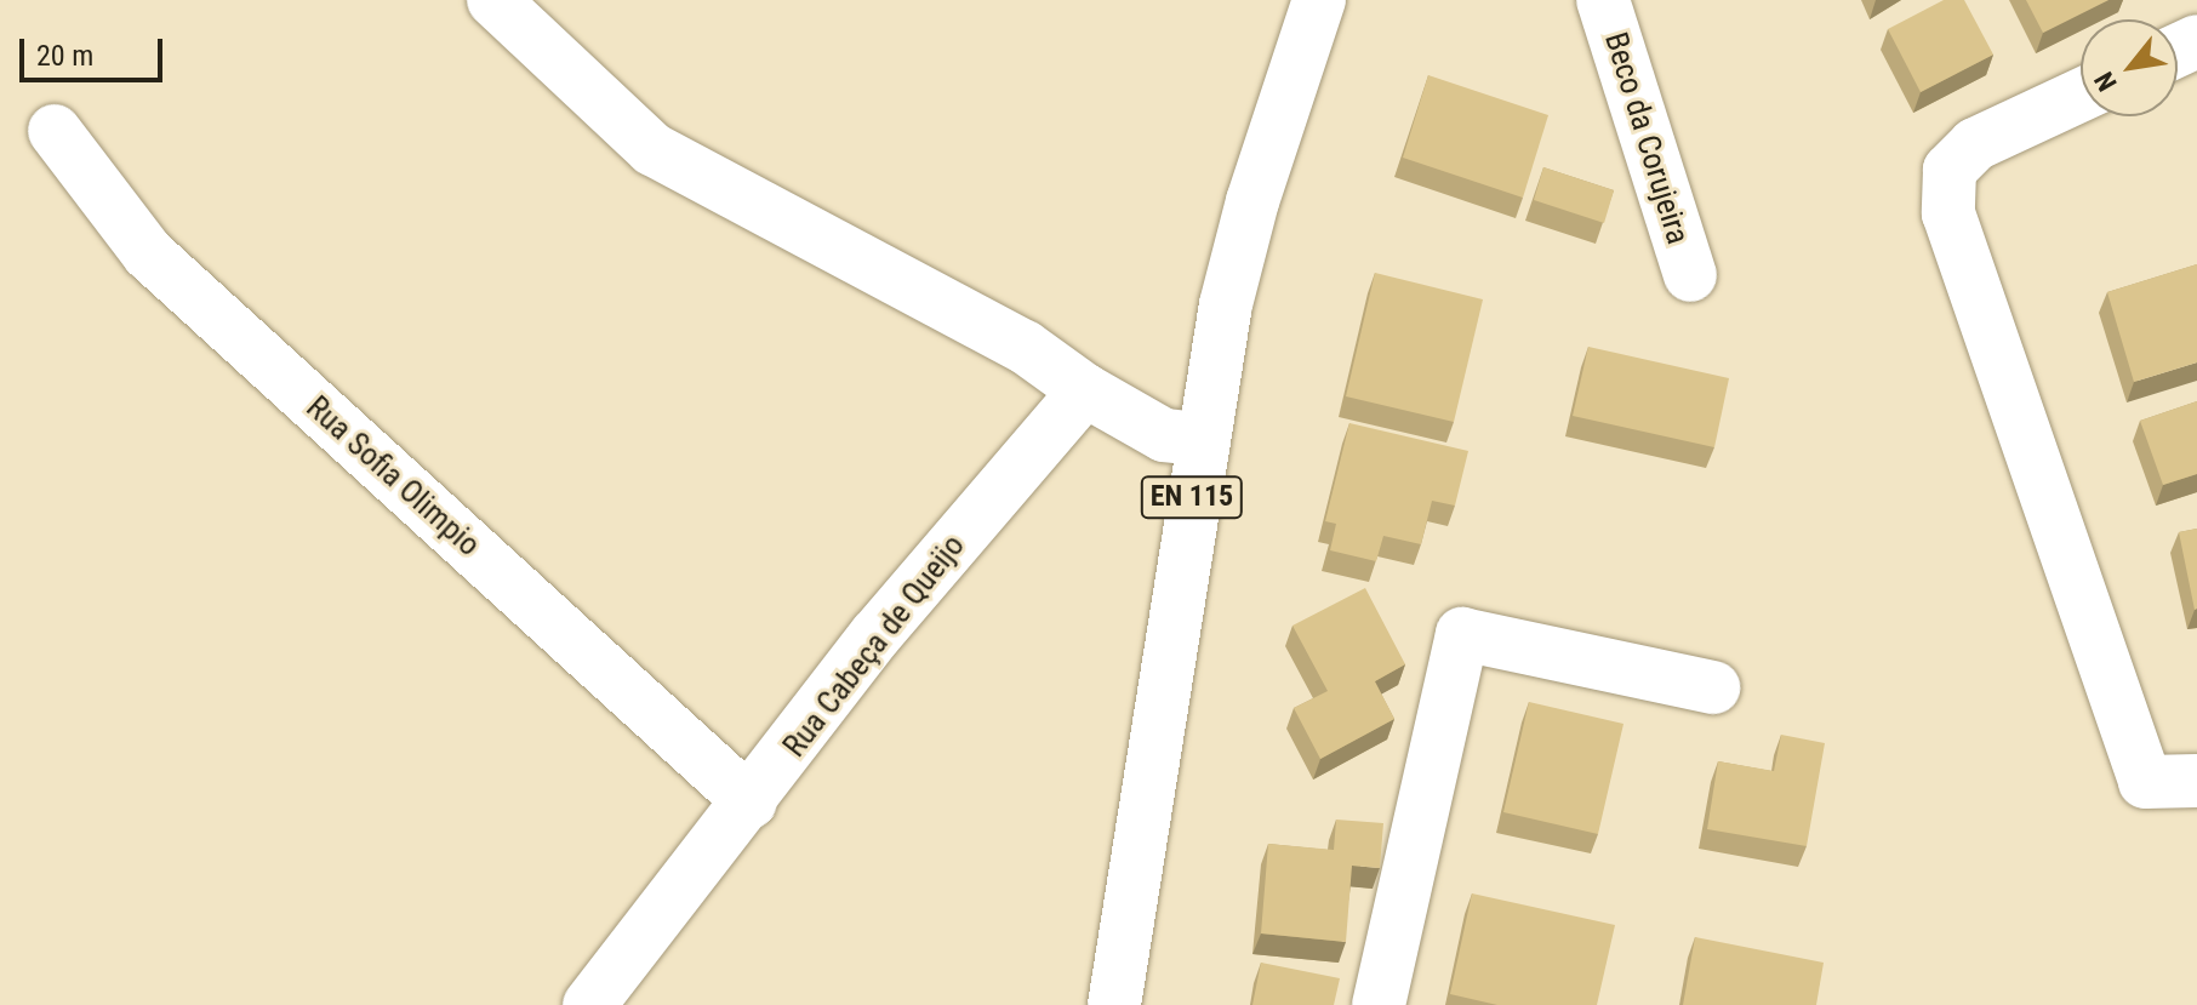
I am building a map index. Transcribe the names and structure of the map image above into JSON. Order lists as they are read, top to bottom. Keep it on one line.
{"streets":{"street":["Beco da Corujeira","Rua Sofia Olimpio","EN 115","Rua Cabeça de Queijo"]},"crossings":[["Rua Sofia Olimpio","Rua Cabeça de Queijo"]],"scale_bar":"20 m","north":"bottom left"}
